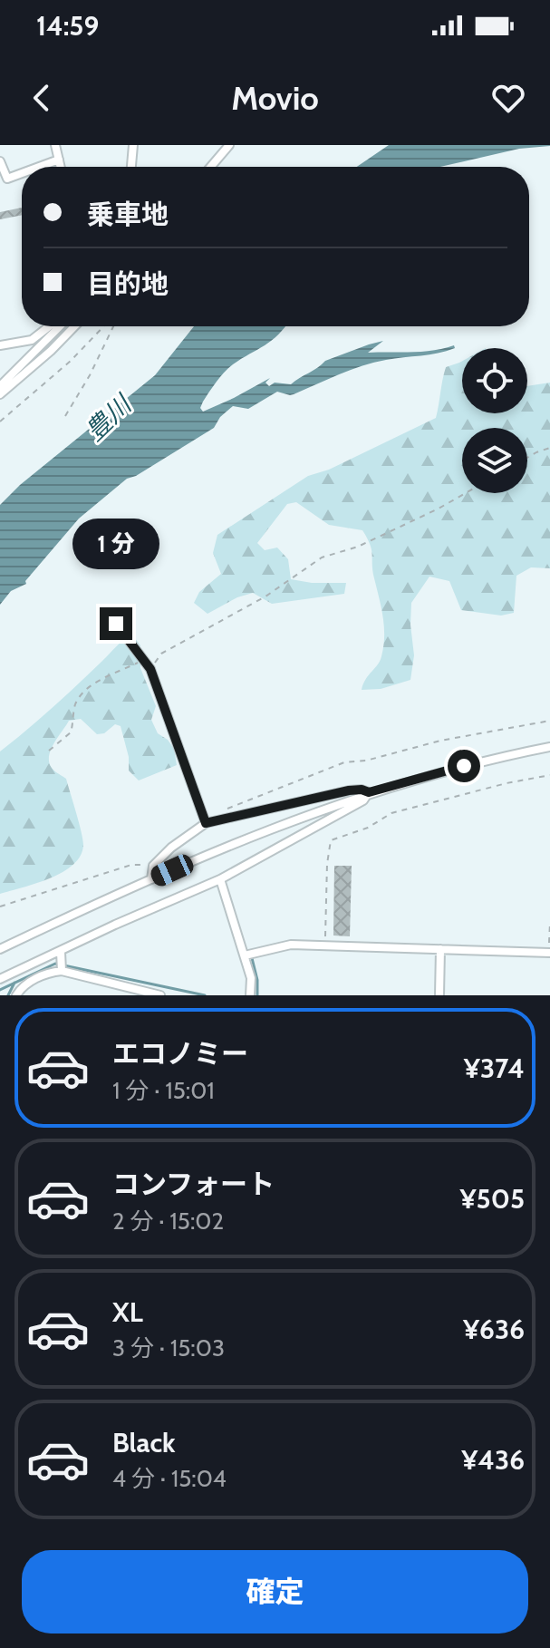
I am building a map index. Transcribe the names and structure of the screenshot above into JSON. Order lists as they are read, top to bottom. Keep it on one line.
{"water":["豊川"],"page":{"status":"14:59","header":"Movio","banner":["乗車地","目的地"],"bubble":"1 分","list":[{"name":"エコノミー","note":"1 分 · 15:01","value":"¥374"},{"name":"コンフォート","note":"2 分 · 15:02","value":"¥505"},{"name":"XL","note":"3 分 · 15:03","value":"¥636"},{"name":"Black","note":"4 分 · 15:04","value":"¥436"}],"buttons":"確定"}}
